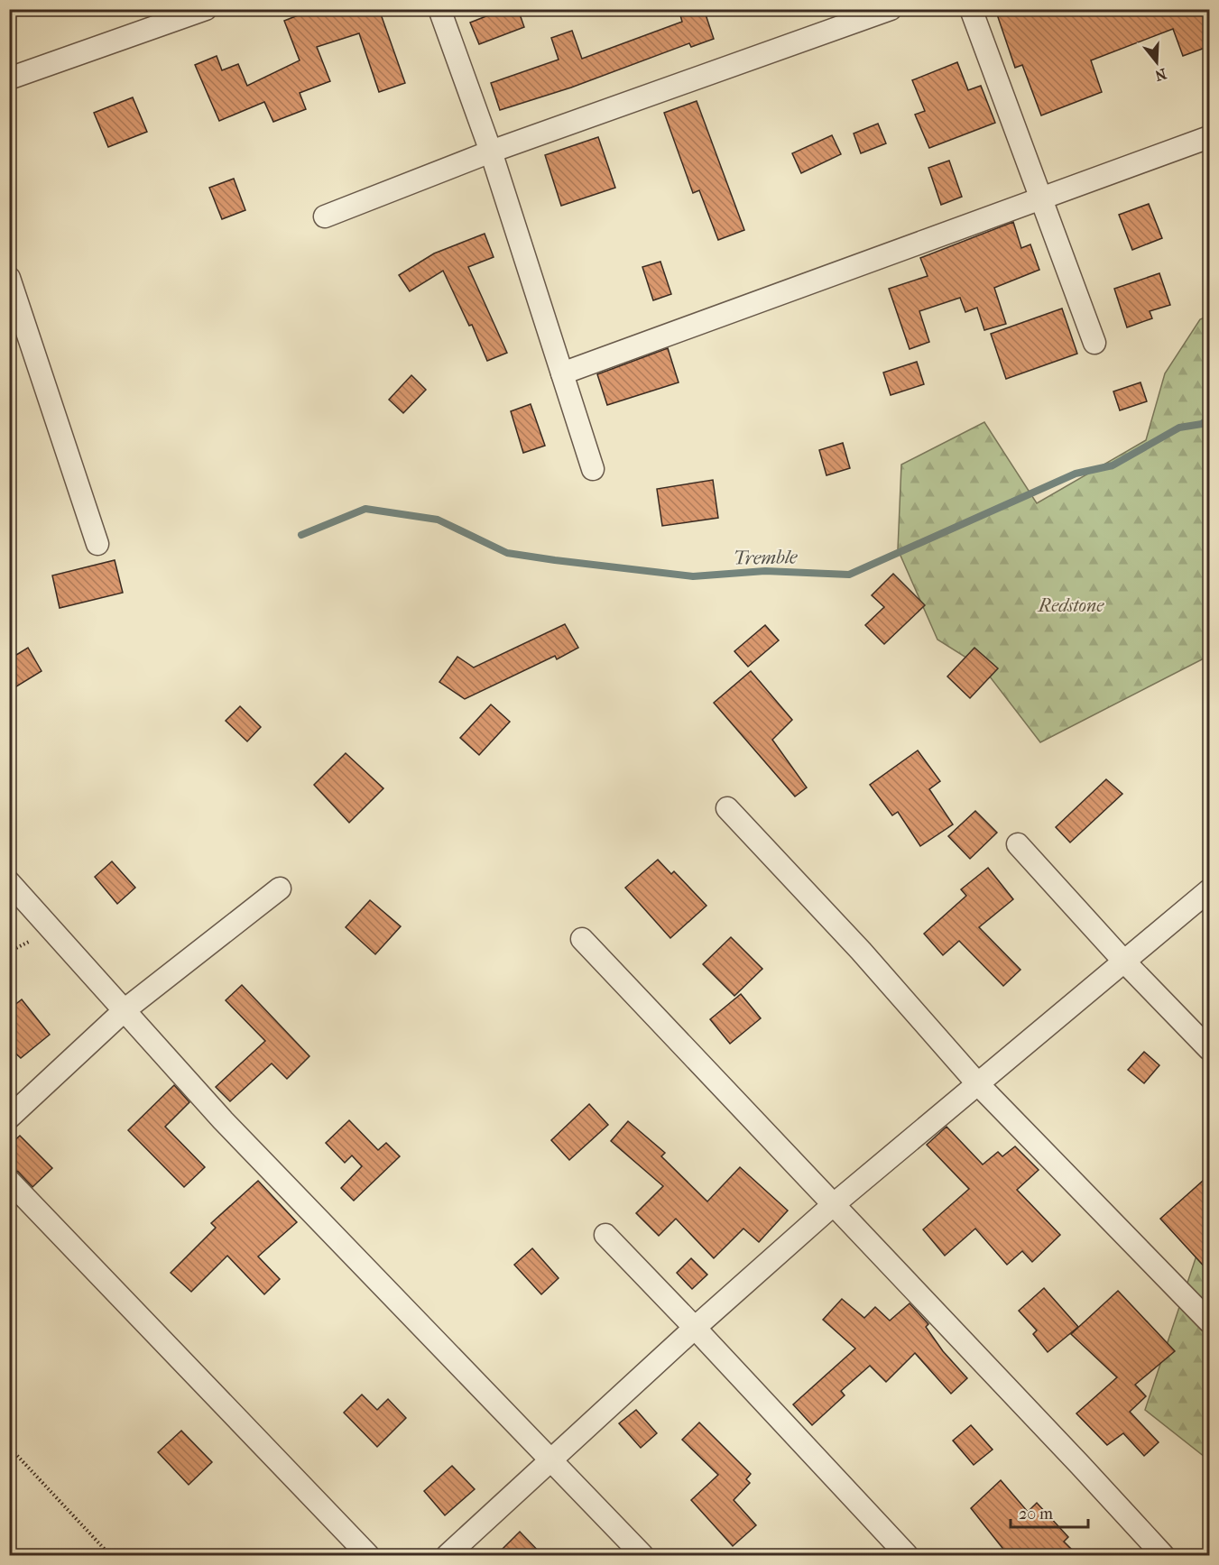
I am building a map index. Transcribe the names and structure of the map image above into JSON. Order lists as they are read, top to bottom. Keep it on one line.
{"water":["Tremble"],"parks":["Redstone"],"scale_bar":"20 m","north":"bottom"}
